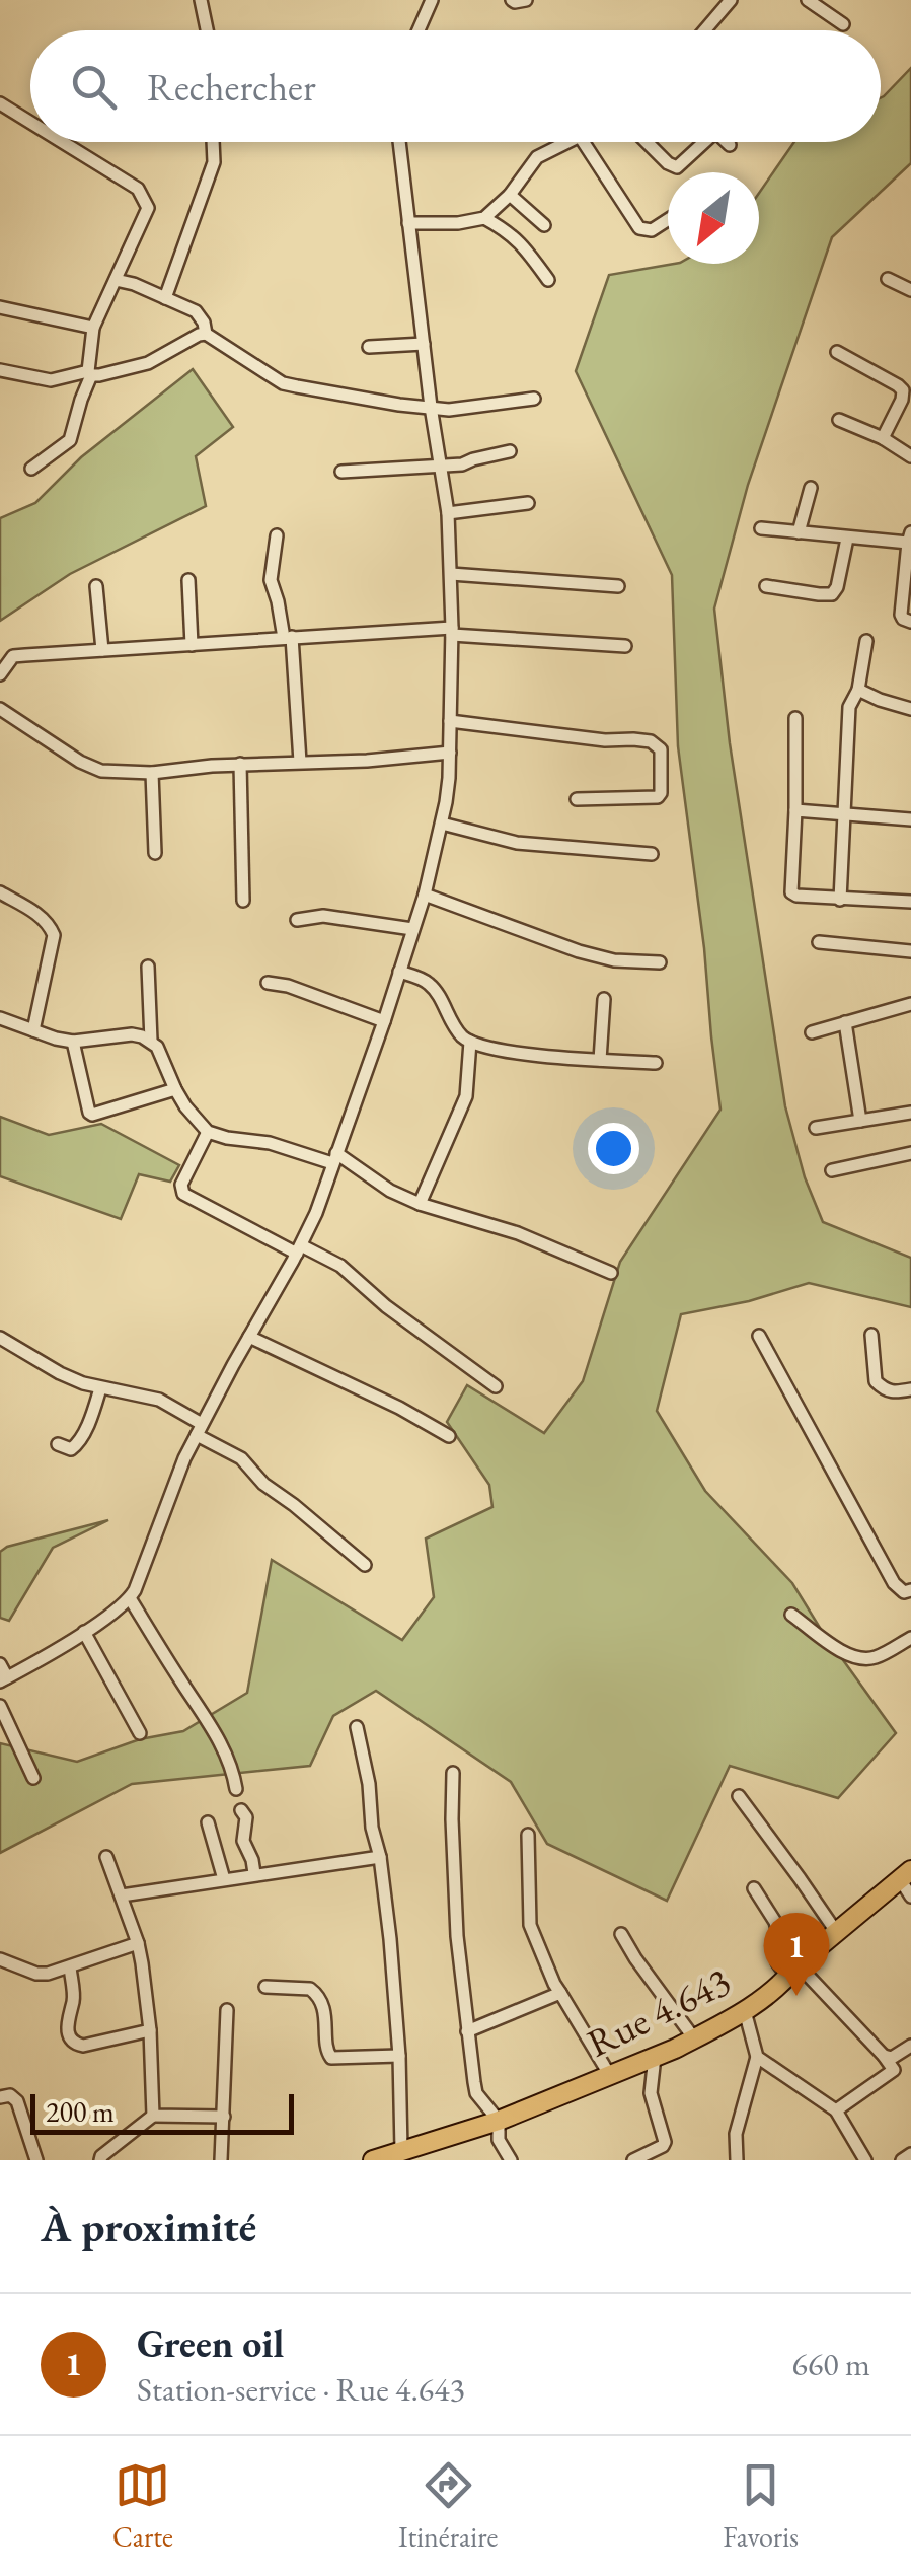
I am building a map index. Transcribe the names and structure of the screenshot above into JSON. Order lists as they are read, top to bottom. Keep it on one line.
{"streets":{"highway":["Rue 4.643"]},"scale_bar":"200 m","north":"bottom left","page":{"search":"Rechercher","pins":"1","scale":"200 m","heading":"À proximité","list":[{"mark":"1","name":"Green oil","note":"Station-service · Rue 4.643","value":"660 m"}],"nav":["Carte","Itinéraire","Favoris"]}}
